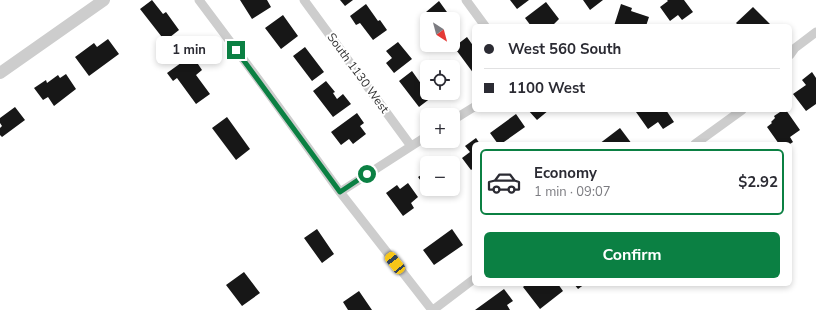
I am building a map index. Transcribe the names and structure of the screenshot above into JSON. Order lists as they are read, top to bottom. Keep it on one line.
{"streets":{"street":["South 1130 West"]},"north":"bottom right","page":{"map_buttons":["+","−"],"banner":["West 560 South","1100 West"],"bubble":"1 min","list":[{"name":"Economy","note":"1 min · 09:07","value":"$2.92"}],"buttons":"Confirm"}}
